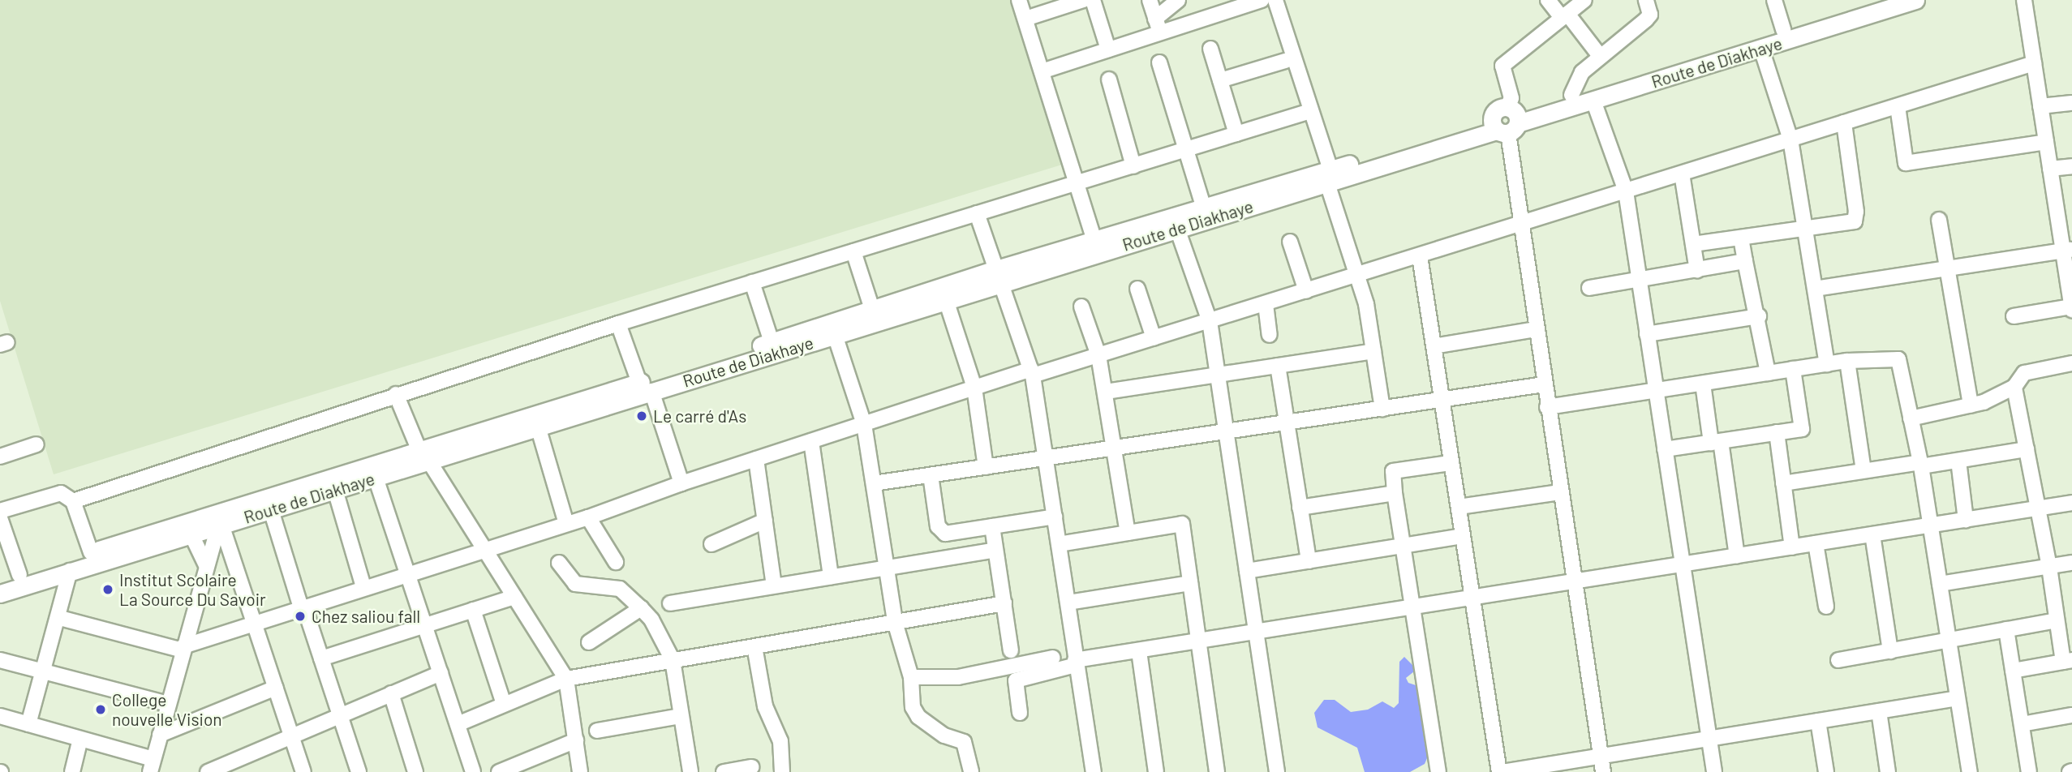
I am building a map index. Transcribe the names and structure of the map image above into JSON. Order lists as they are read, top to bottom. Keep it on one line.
{"streets":{"main road":["Route de Diakhaye"]},"places":["Le carré d'As","Institut Scolaire La Source Du Savoir","Chez saliou fall","College nouvelle Vision"]}
